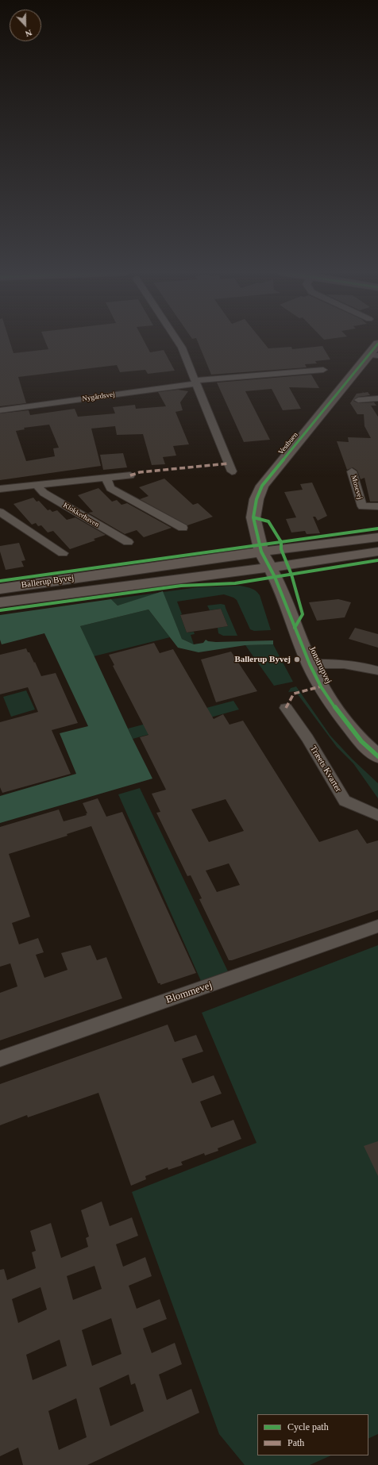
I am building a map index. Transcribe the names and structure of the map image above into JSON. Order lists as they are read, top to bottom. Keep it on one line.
{"streets":{"street":["Nygårdsvej","Vestbuen","Mosevej","Klokkerhaven","Ballerup Byvej","Jonstrupvej","Træets Kvarter","Blommevej"]},"crossings":[["Vestbuen","Ballerup Byvej"],["Vestbuen","Jonstrupvej"],["Ballerup Byvej","Jonstrupvej"]],"places":["Ballerup Byvej"],"legend":["Cycle path","Path"],"north":"bottom"}
